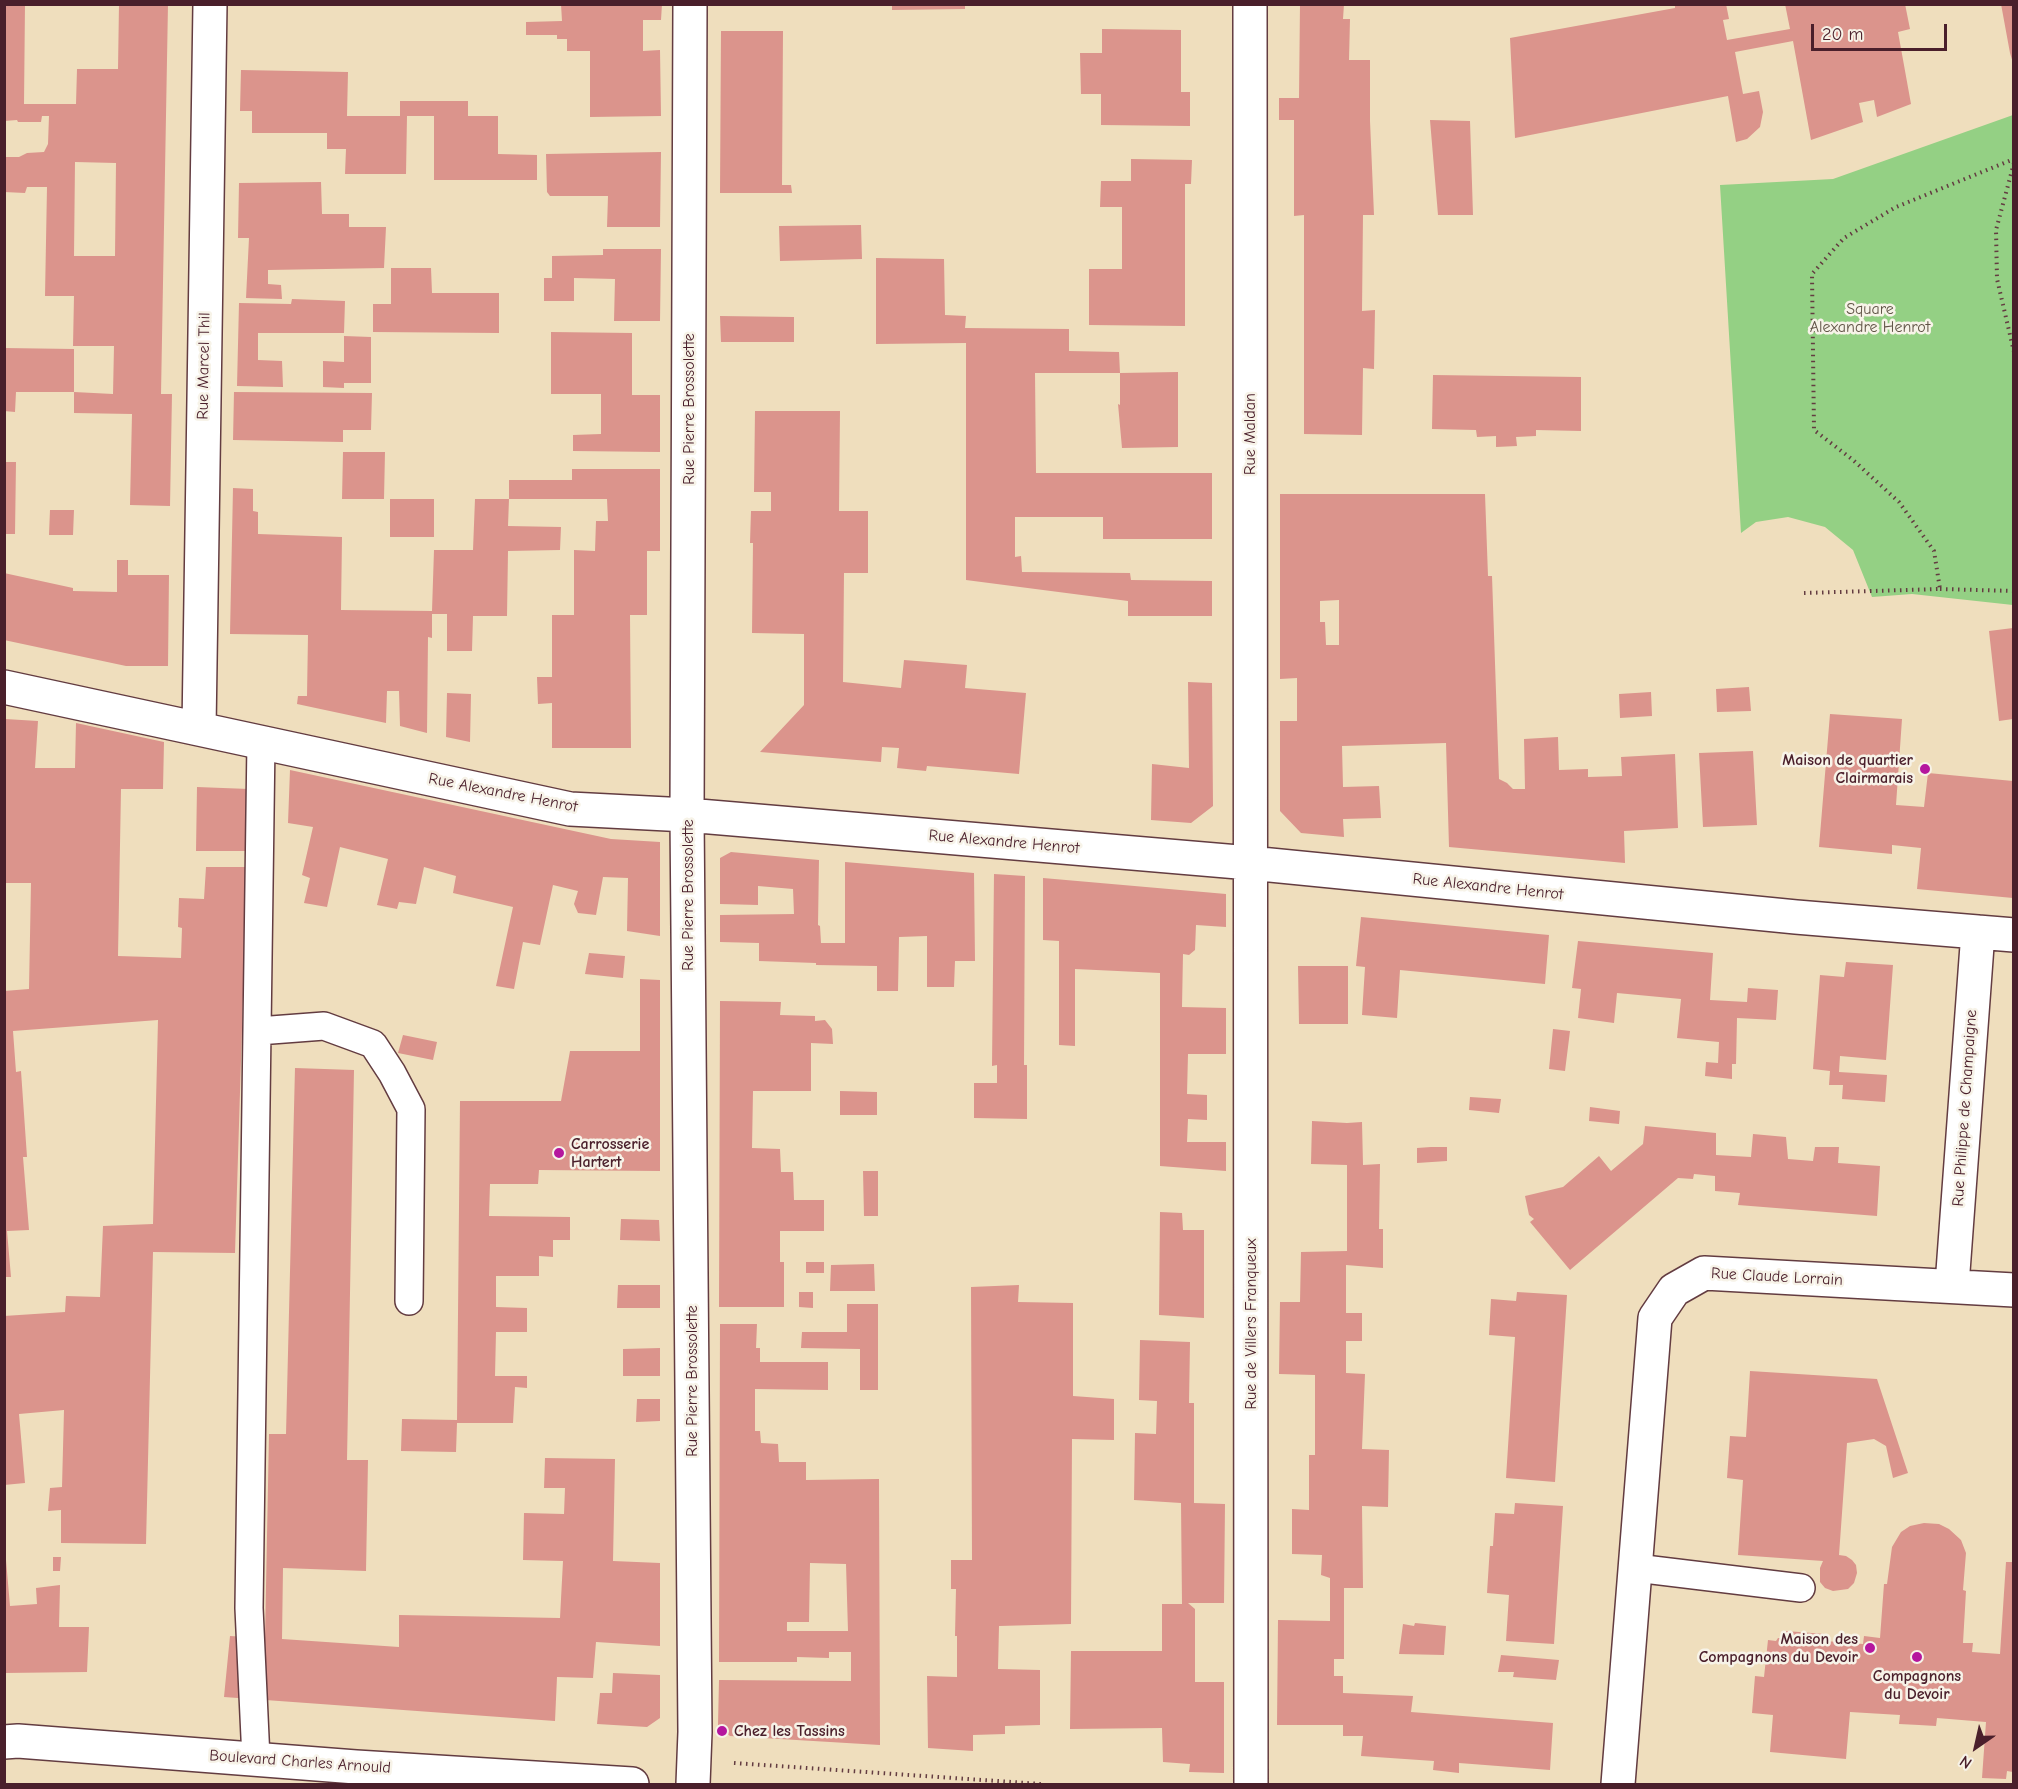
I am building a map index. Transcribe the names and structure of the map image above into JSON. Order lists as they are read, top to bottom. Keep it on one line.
{"streets":{"street":["Rue Marcel Thil","Rue Pierre Brossolette","Rue Maldan","Rue Alexandre Henrot","Rue Philippe de Champaigne","Rue Claude Lorrain","Rue de Villers Franqueux","Boulevard Charles Arnould"]},"crossings":[["Rue Marcel Thil","Rue Alexandre Henrot"],["Rue Pierre Brossolette","Rue Alexandre Henrot"],["Rue Maldan","Rue Alexandre Henrot"],["Rue Maldan","Rue de Villers Franqueux"],["Rue Alexandre Henrot","Rue Philippe de Champaigne"],["Rue Alexandre Henrot","Rue de Villers Franqueux"],["Rue Philippe de Champaigne","Rue Claude Lorrain"]],"parks":["Square Alexandre Henrot"],"places":["Maison de quartier Clairmarais","Carrosserie Hartert","Maison des Compagnons du Devoir","Compagnons du Devoir","Chez les Tassins"],"scale_bar":"20 m","north":"bottom left"}
